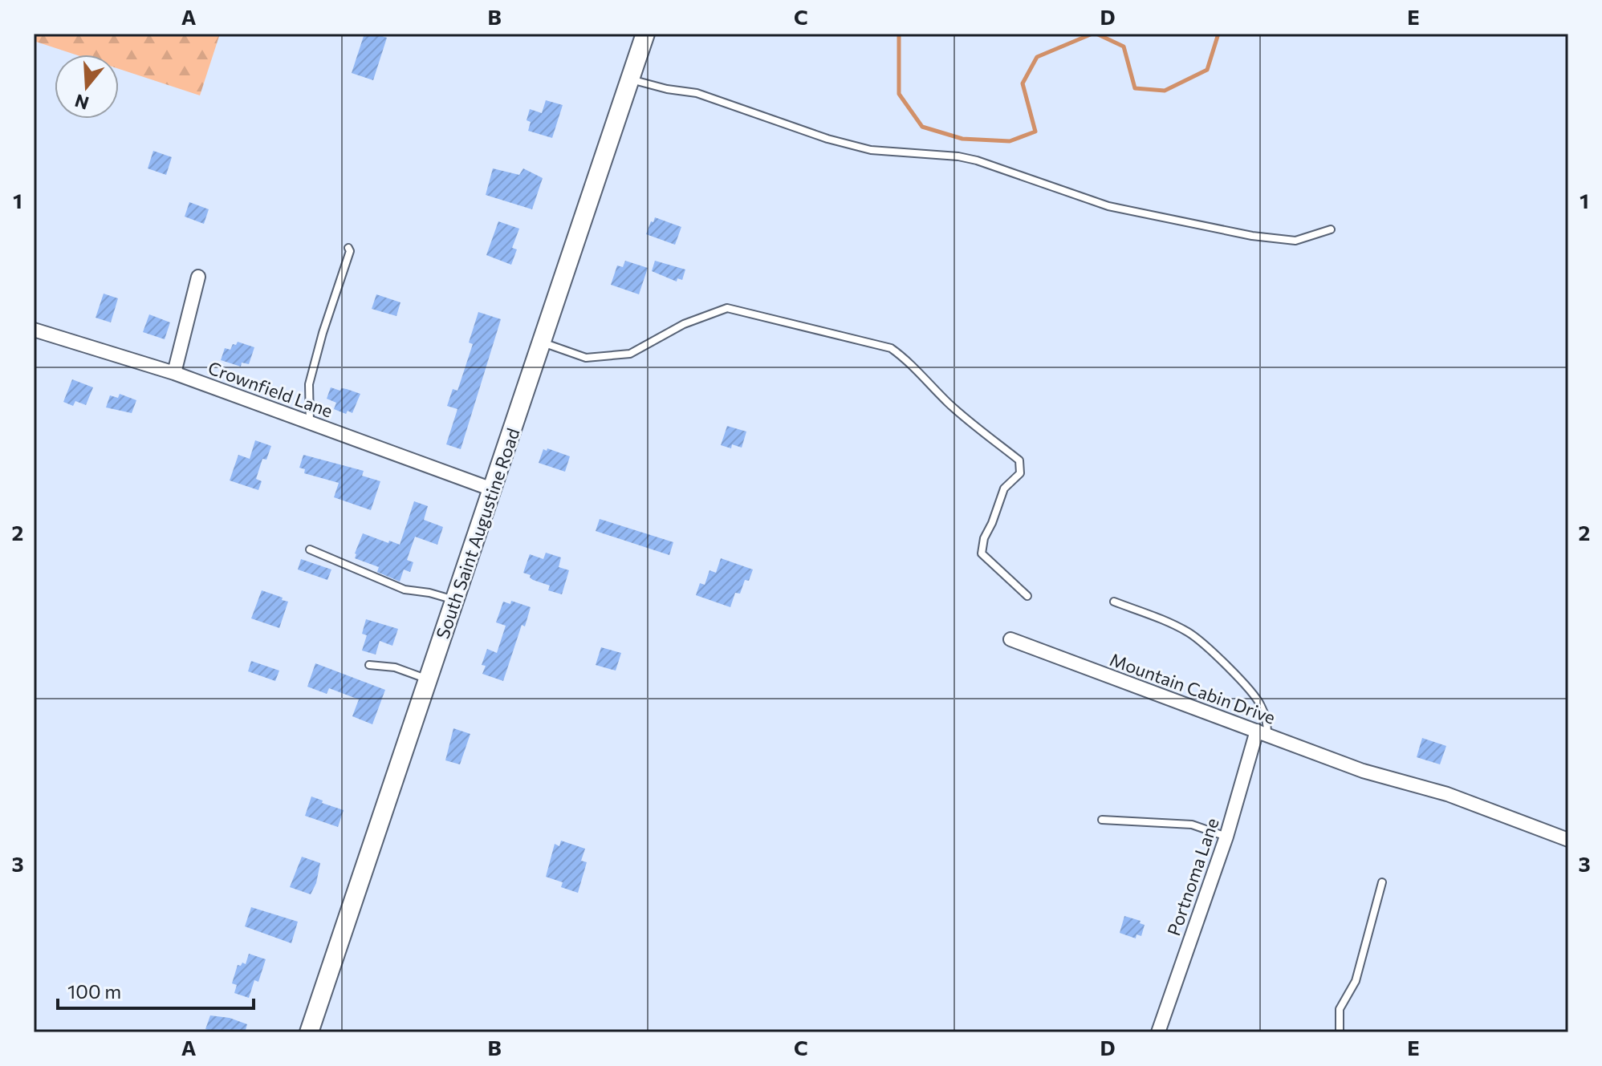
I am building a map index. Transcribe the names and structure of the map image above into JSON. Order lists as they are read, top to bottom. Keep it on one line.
{"streets":{"street":["Crownfield Lane","South Saint Augustine Road","Mountain Cabin Drive","Portnoma Lane"]},"crossings":[["Crownfield Lane","South Saint Augustine Road"],["Mountain Cabin Drive","Portnoma Lane"]],"scale_bar":"100 m","north":"bottom","grid":{"columns":["A","B","C","D","E"],"rows":["1","2","3"]}}
